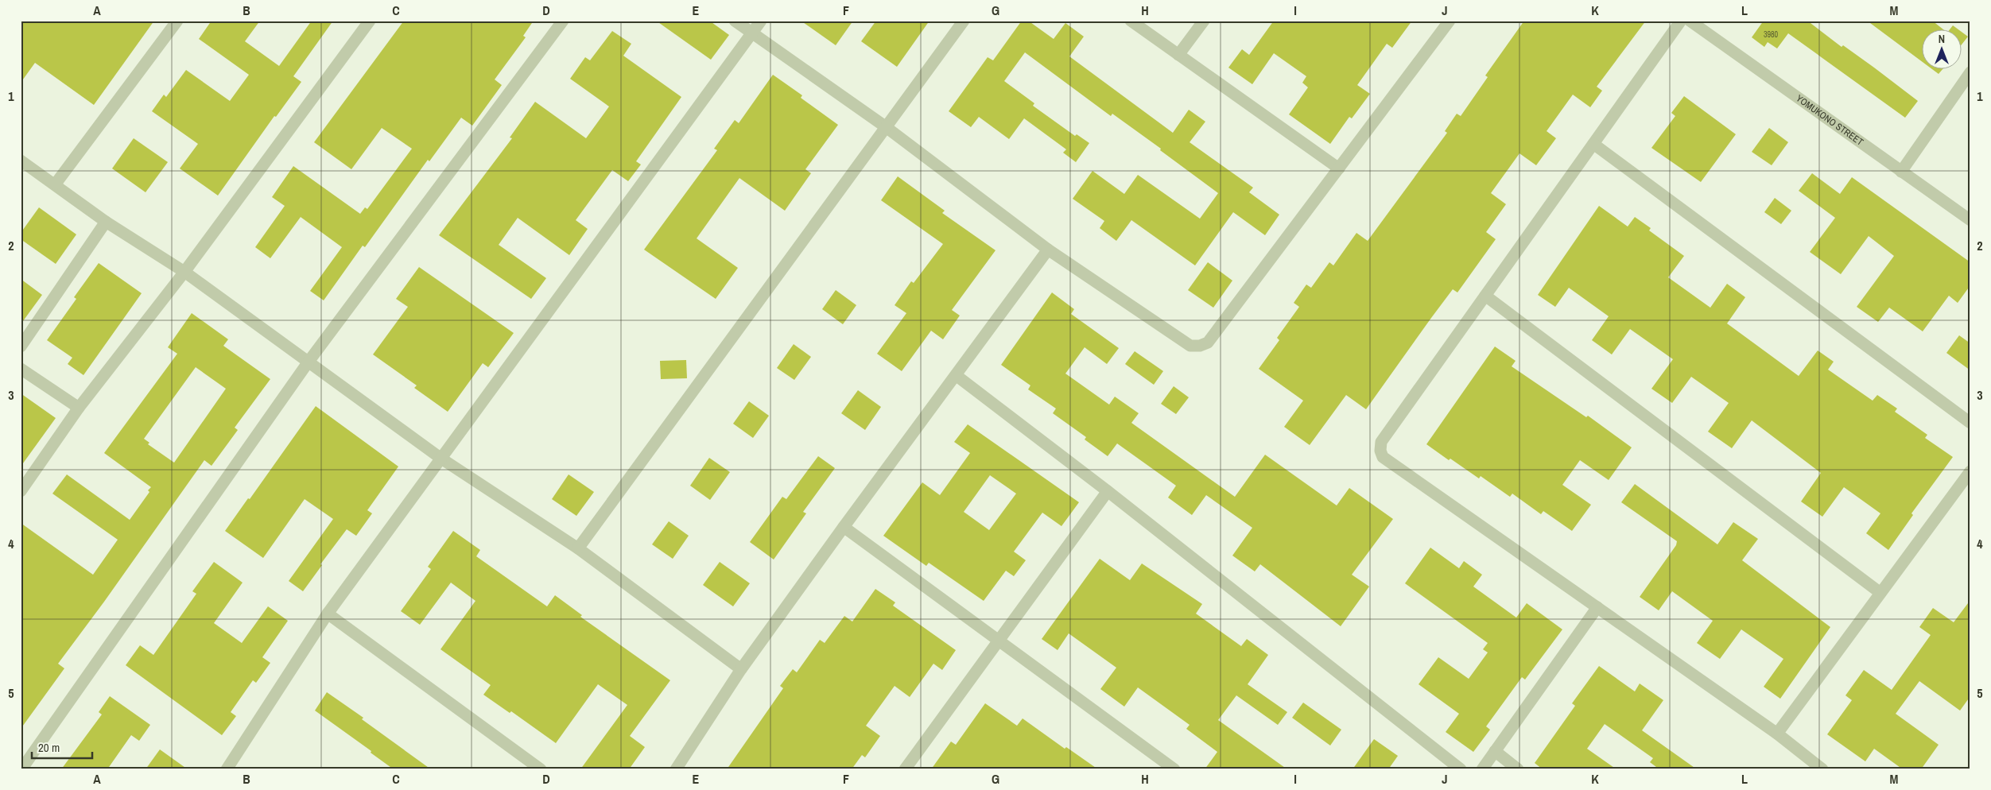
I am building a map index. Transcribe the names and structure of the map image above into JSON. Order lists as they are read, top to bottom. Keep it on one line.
{"streets":{"street":["YOMUKONO STREET"]},"house_numbers":["3980"],"scale_bar":"20 m","north":"top","grid":{"columns":["A","B","C","D","E","F","G","H","I","J","K","L","M"],"rows":["1","2","3","4","5"]}}
